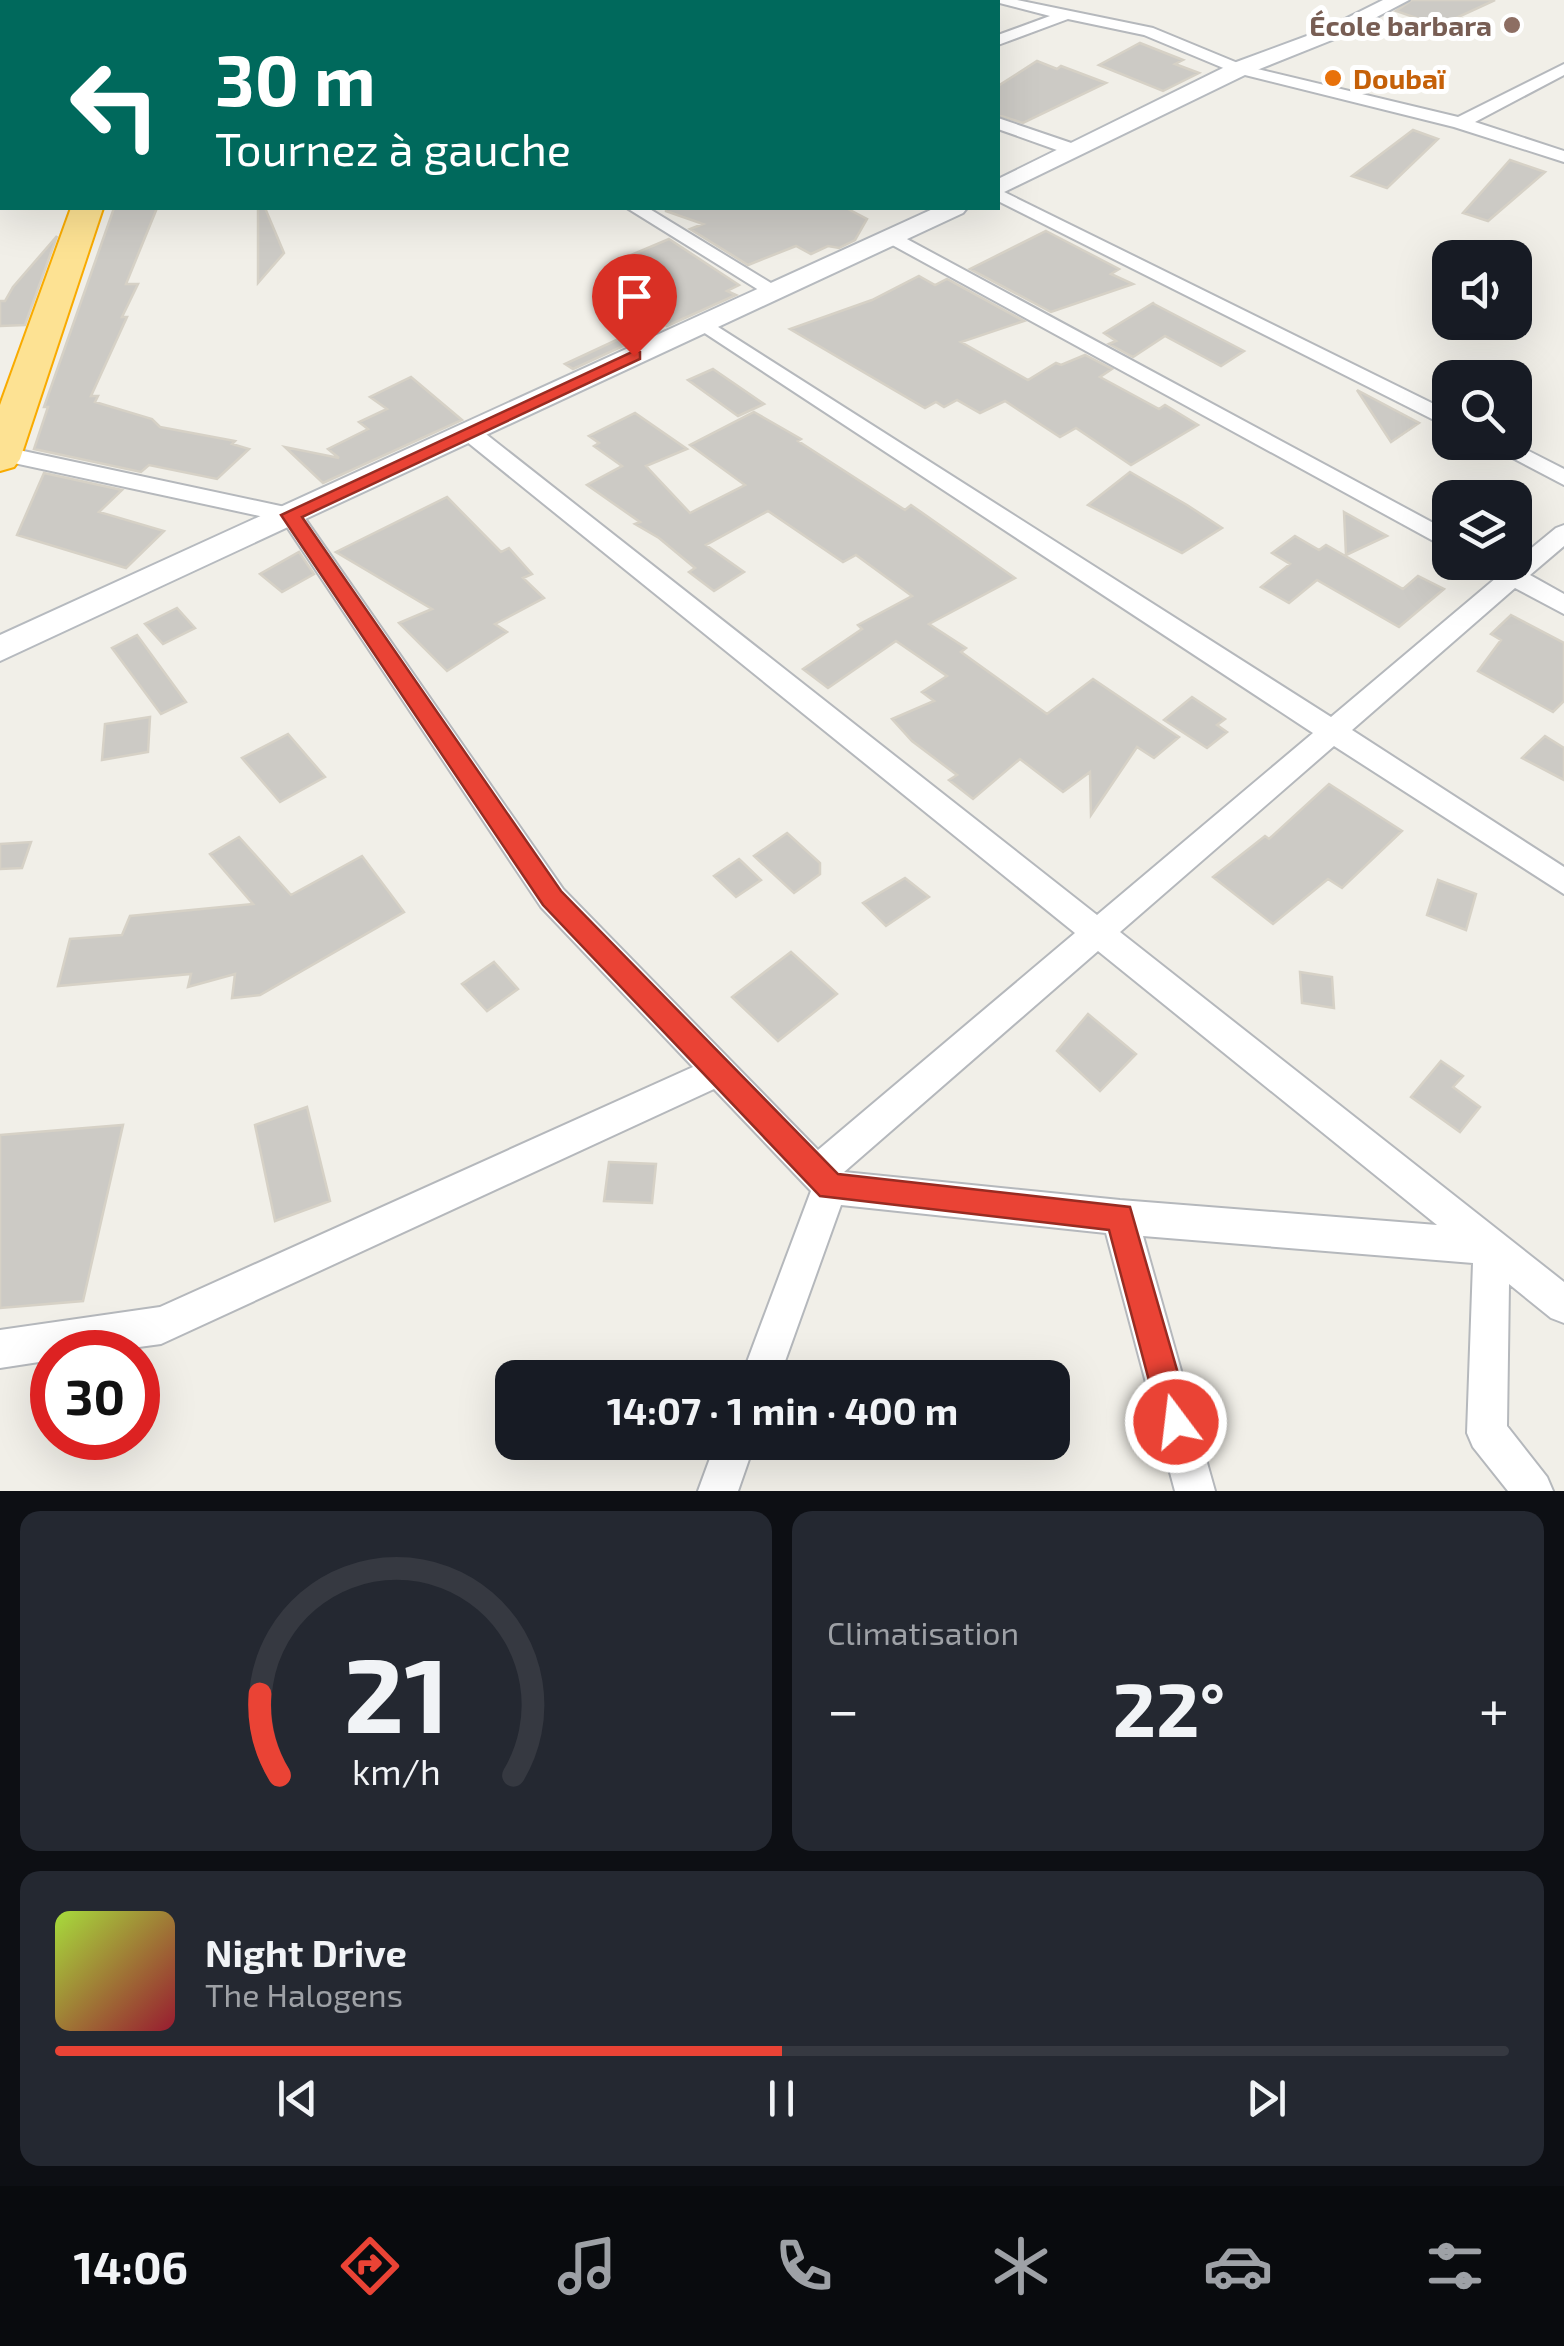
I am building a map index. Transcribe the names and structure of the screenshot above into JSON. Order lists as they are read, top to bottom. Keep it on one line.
{"places":["École barbara","Doubaï"],"page":{"turn":["30 m","Tournez à gauche"],"limit":"30","trip":"14:07 · 1 min · 400 m","tile":"Climatisation","heat":["−","22°","+"],"song":["Night Drive","The Halogens"],"tabs":"14:06","gauge":["21","km/h"]}}
